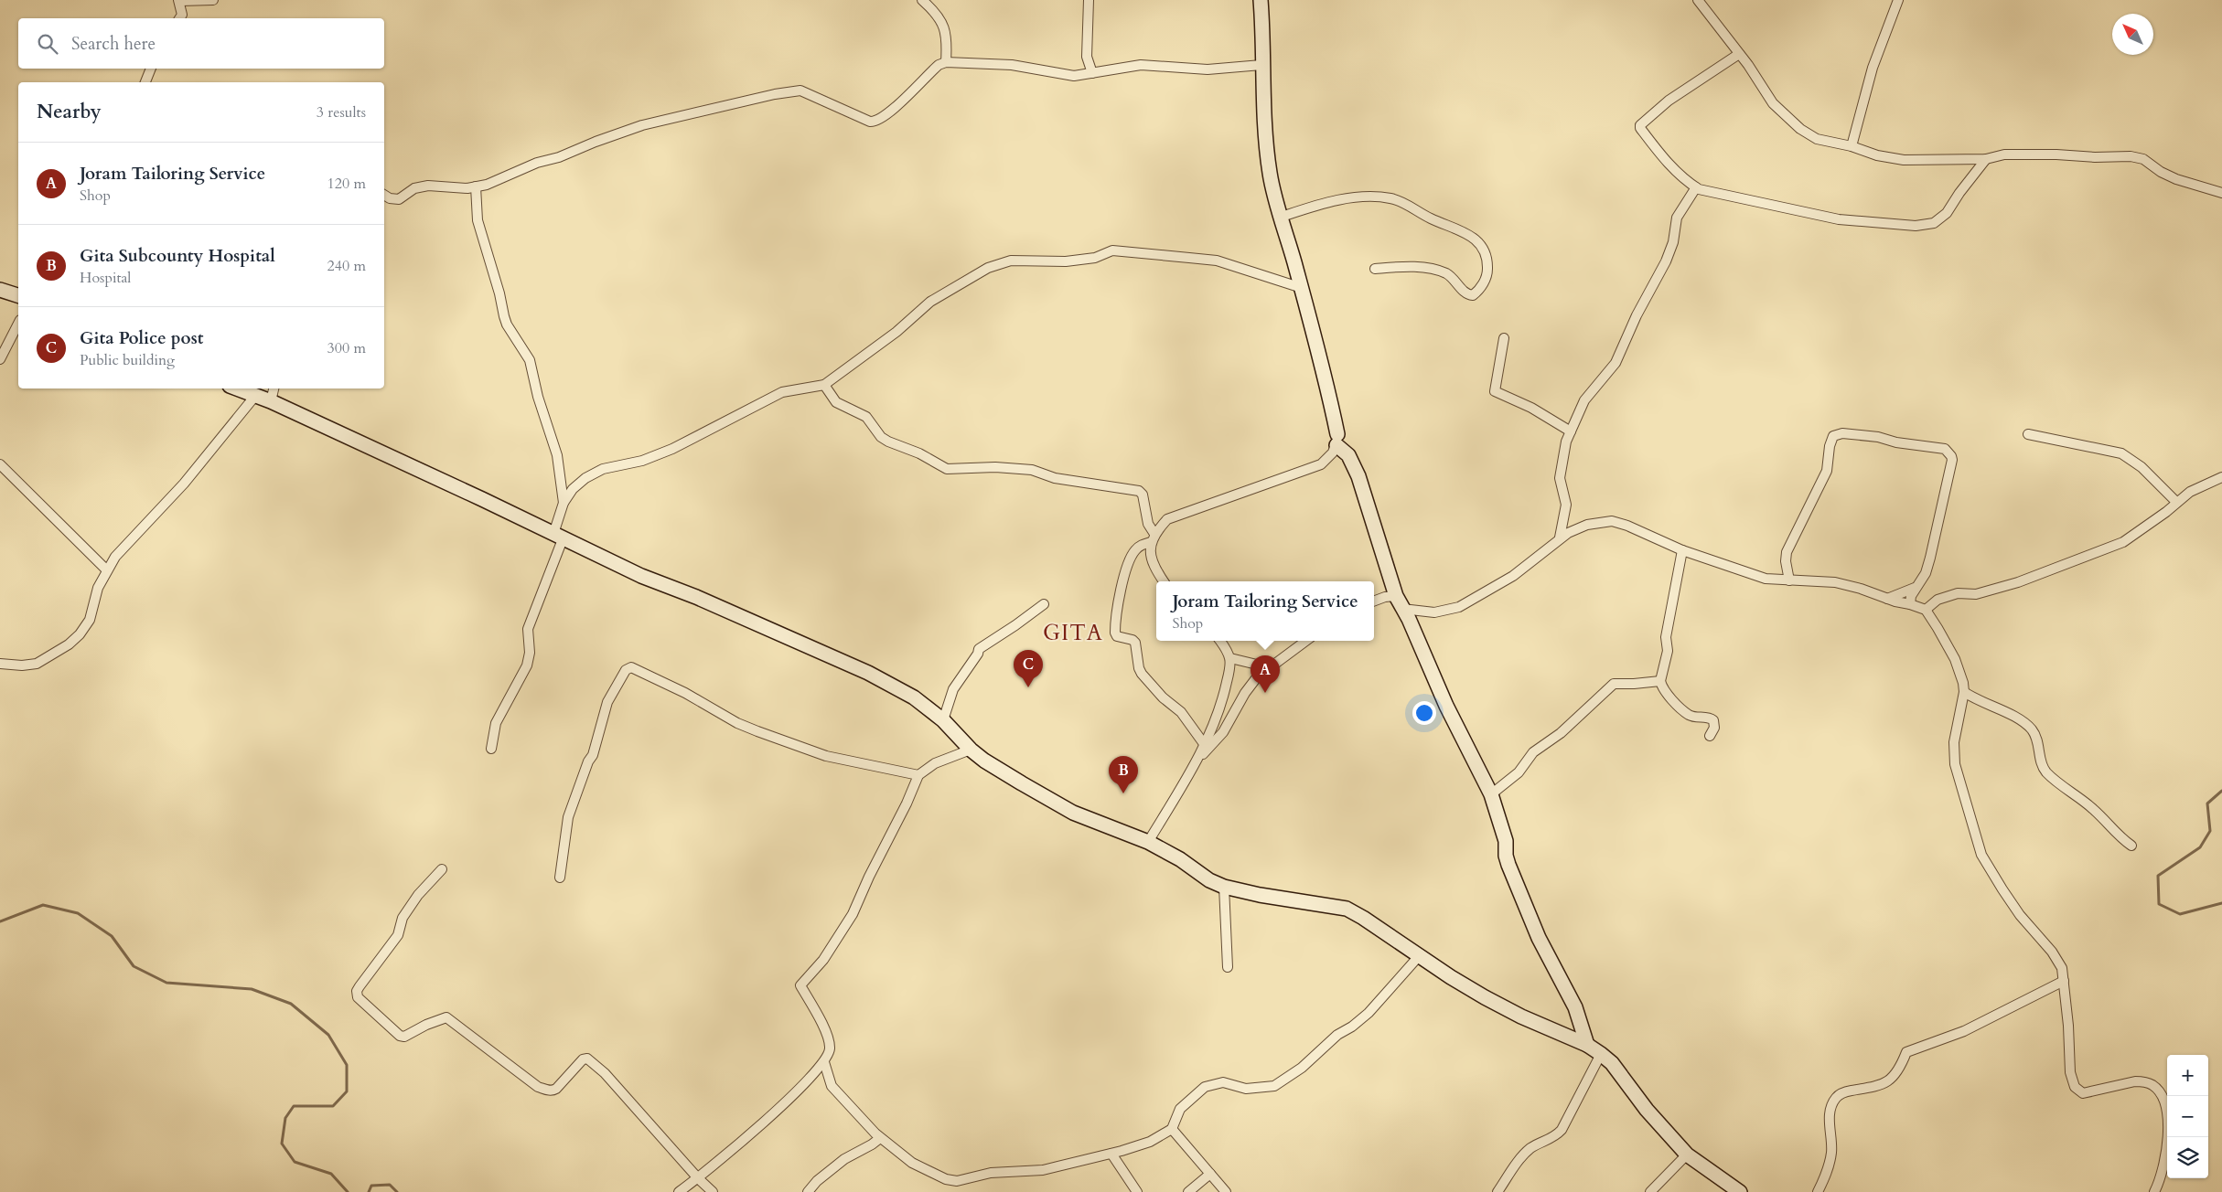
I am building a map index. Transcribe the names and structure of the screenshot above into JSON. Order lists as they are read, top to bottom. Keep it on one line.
{"districts":["GITA"],"north":"top left","page":{"search":"Search here","heading":["Nearby","3 results"],"list":[{"mark":"A","name":"Joram Tailoring Service","note":"Shop","value":"120 m"},{"mark":"B","name":"Gita Subcounty Hospital","note":"Hospital","value":"240 m"},{"mark":"C","name":"Gita Police post","note":"Public building","value":"300 m"}],"popup":["Joram Tailoring Service","Shop"],"pins":["C","A","B"],"map_buttons":["+","−"]}}
